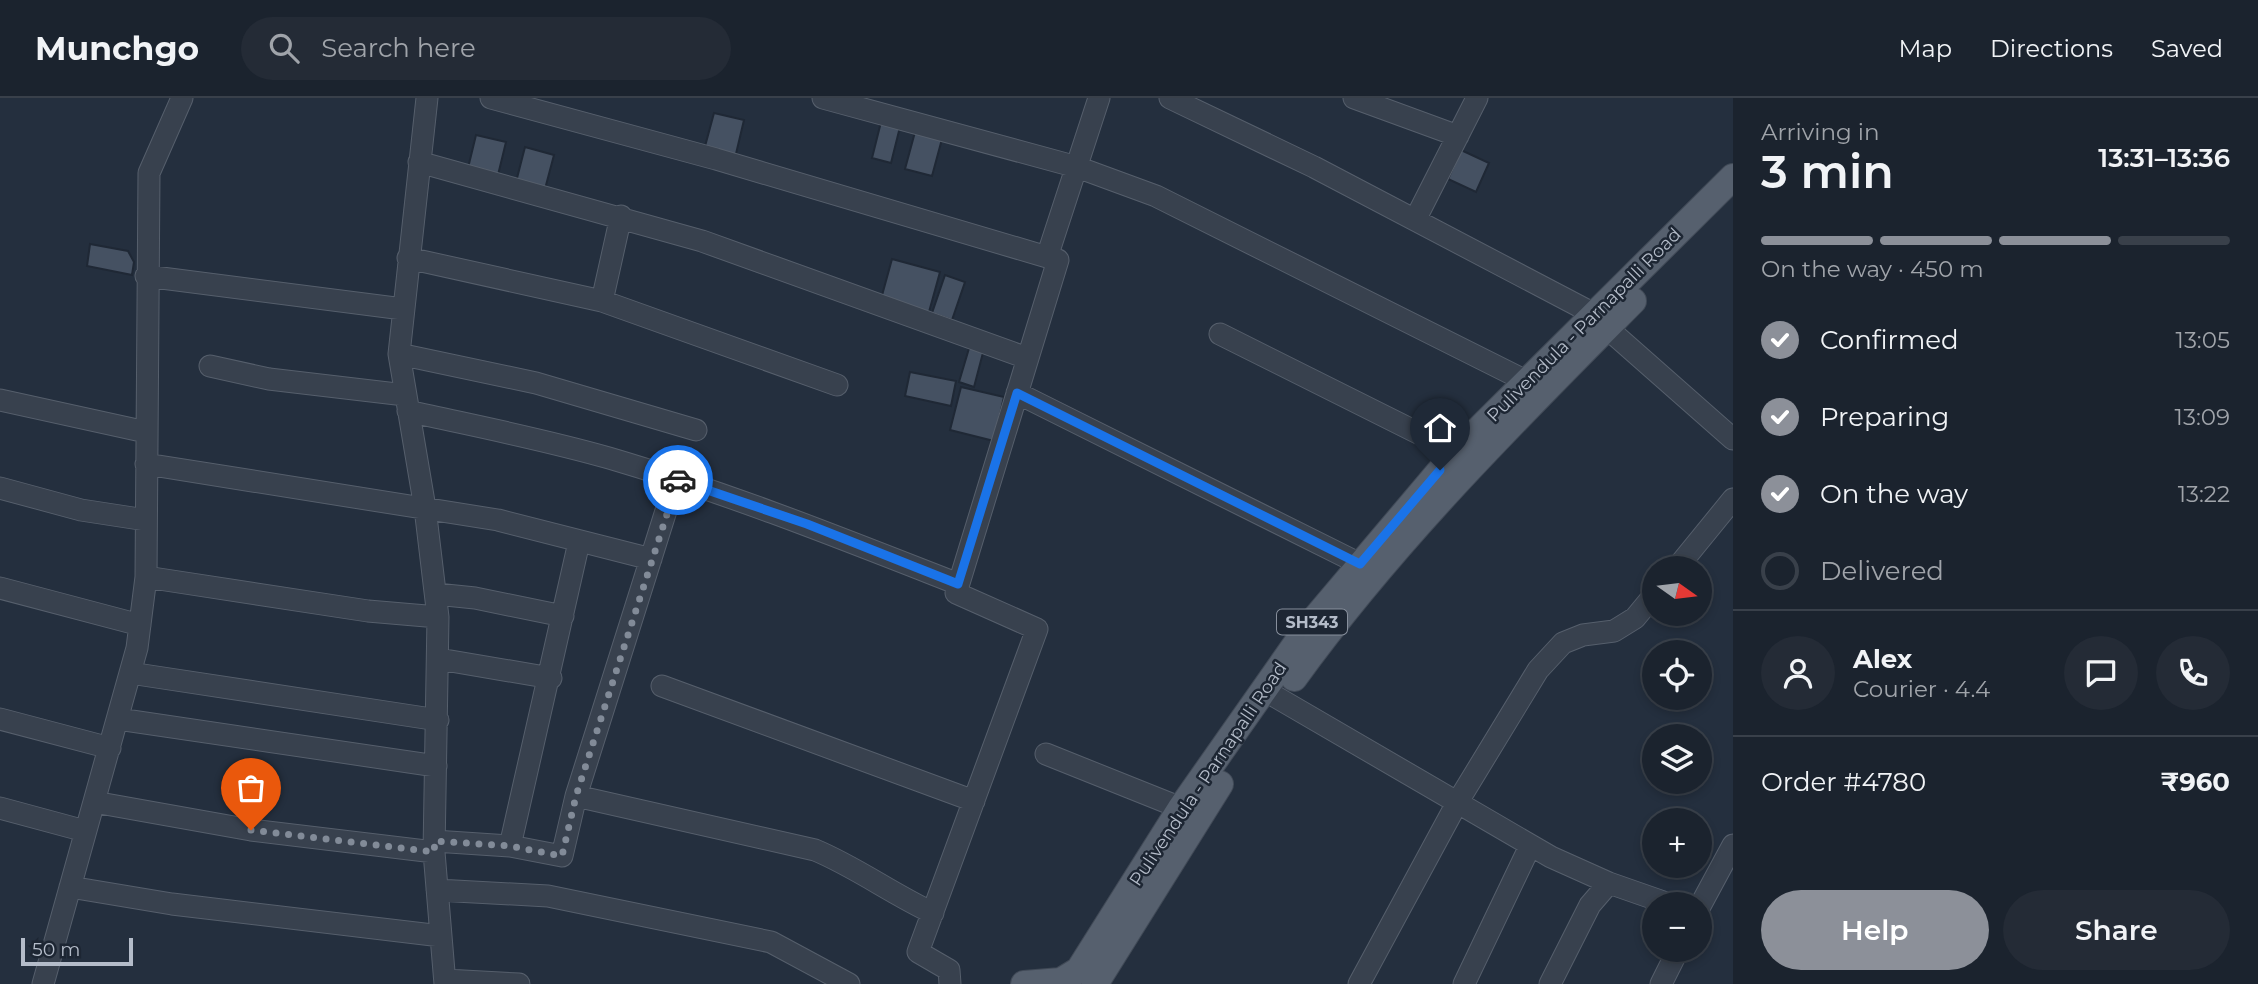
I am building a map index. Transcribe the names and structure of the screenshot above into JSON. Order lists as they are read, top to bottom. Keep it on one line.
{"streets":{"main road":["Pulivendula - Parnapalli Road","SH343"]},"scale_bar":"50 m","north":"right","page":{"header":"Munchgo","search":"Search here","nav":["Map","Directions","Saved"],"heading":["3 min","Arriving in","13:31–13:36"],"panel":["Alex","Courier · 4.4","Order #4780","₹960"],"bar":"On the way · 450 m","list":[["Confirmed","13:05"],["Preparing","13:09"],["On the way","13:22"],"Delivered"],"map_buttons":["+","−"],"buttons":["Help","Share"],"scale":"50 m"}}
